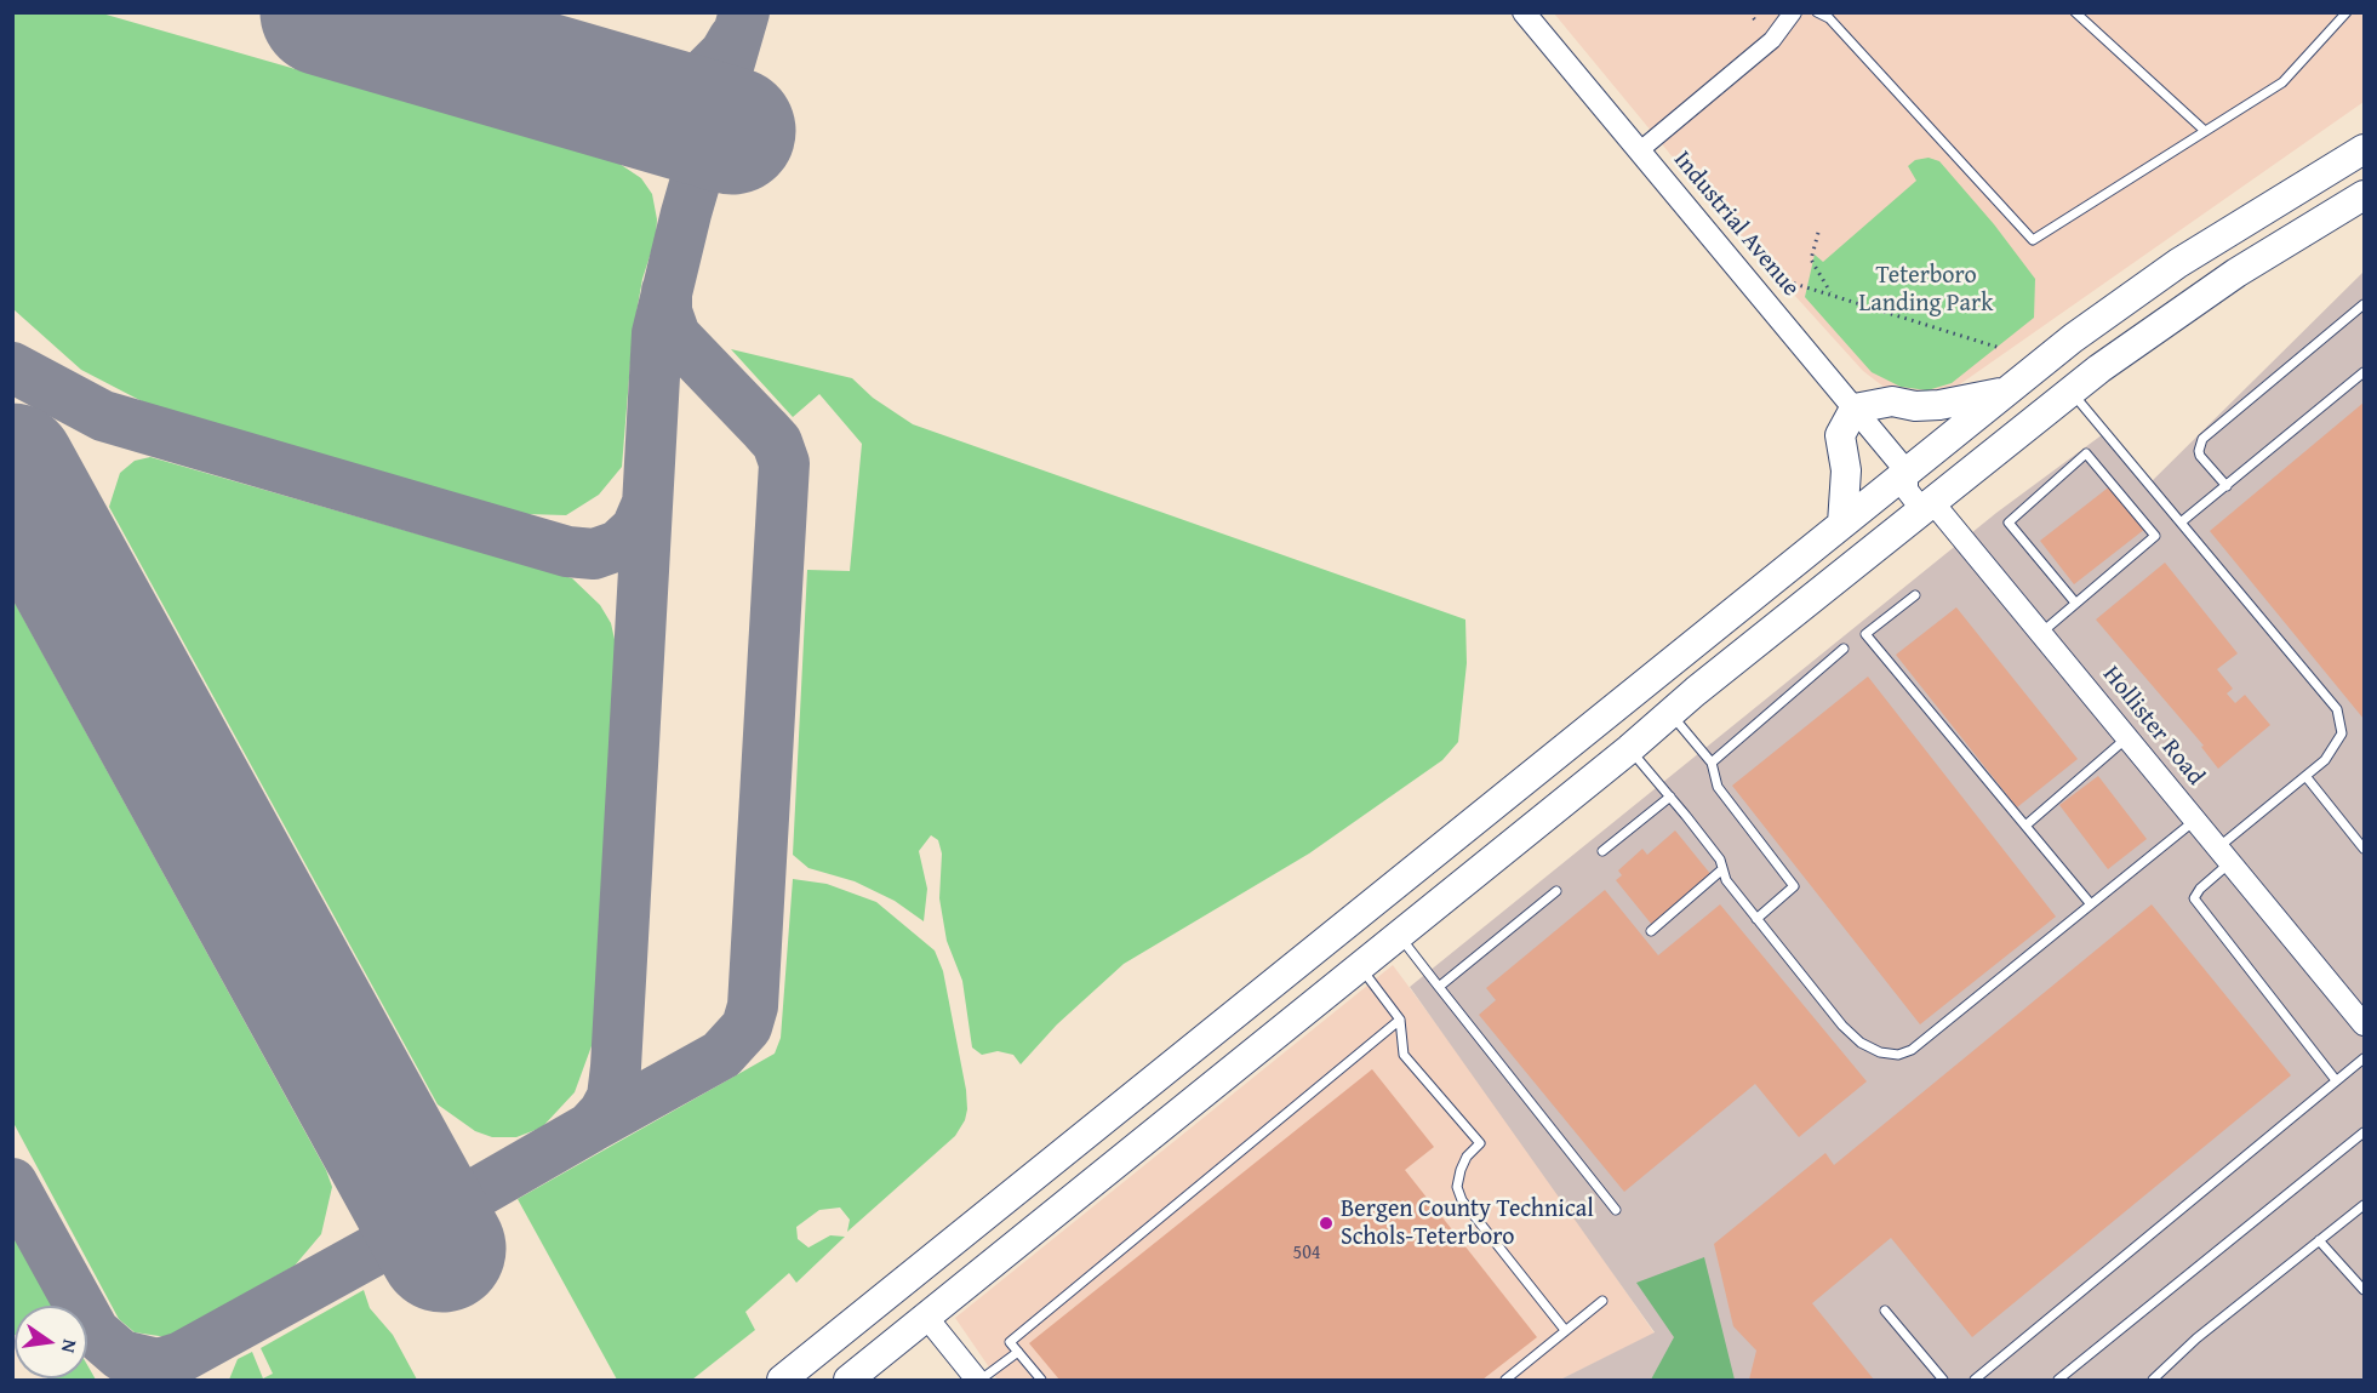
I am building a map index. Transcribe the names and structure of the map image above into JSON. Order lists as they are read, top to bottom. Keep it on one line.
{"streets":{"street":["Industrial Avenue","Hollister Road"]},"crossings":[["Industrial Avenue","Hollister Road"]],"parks":["Teterboro Landing Park"],"places":["Bergen County Technical Schols-Teterboro"],"house_numbers":["504"],"north":"right"}
